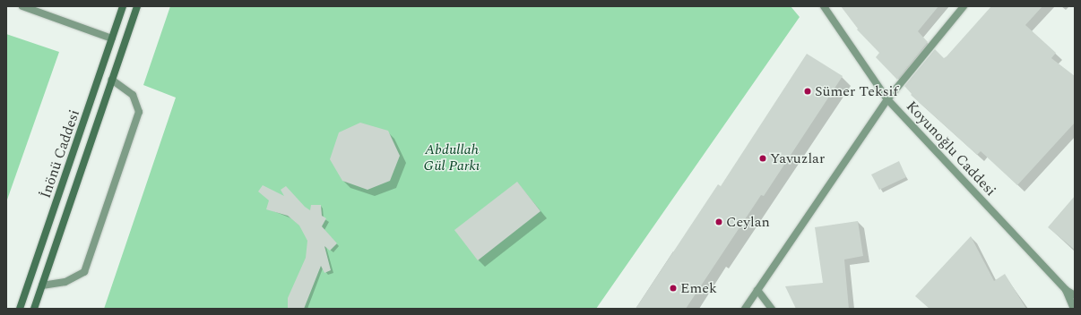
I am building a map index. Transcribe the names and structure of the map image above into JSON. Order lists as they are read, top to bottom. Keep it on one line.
{"streets":{"main road":["İnönü Caddesi"],"street":["Koyunoğlu Caddesi"]},"parks":["Abdullah Gül Parkı"],"places":["Sümer Teksif","Yavuzlar","Ceylan","Emek"]}
